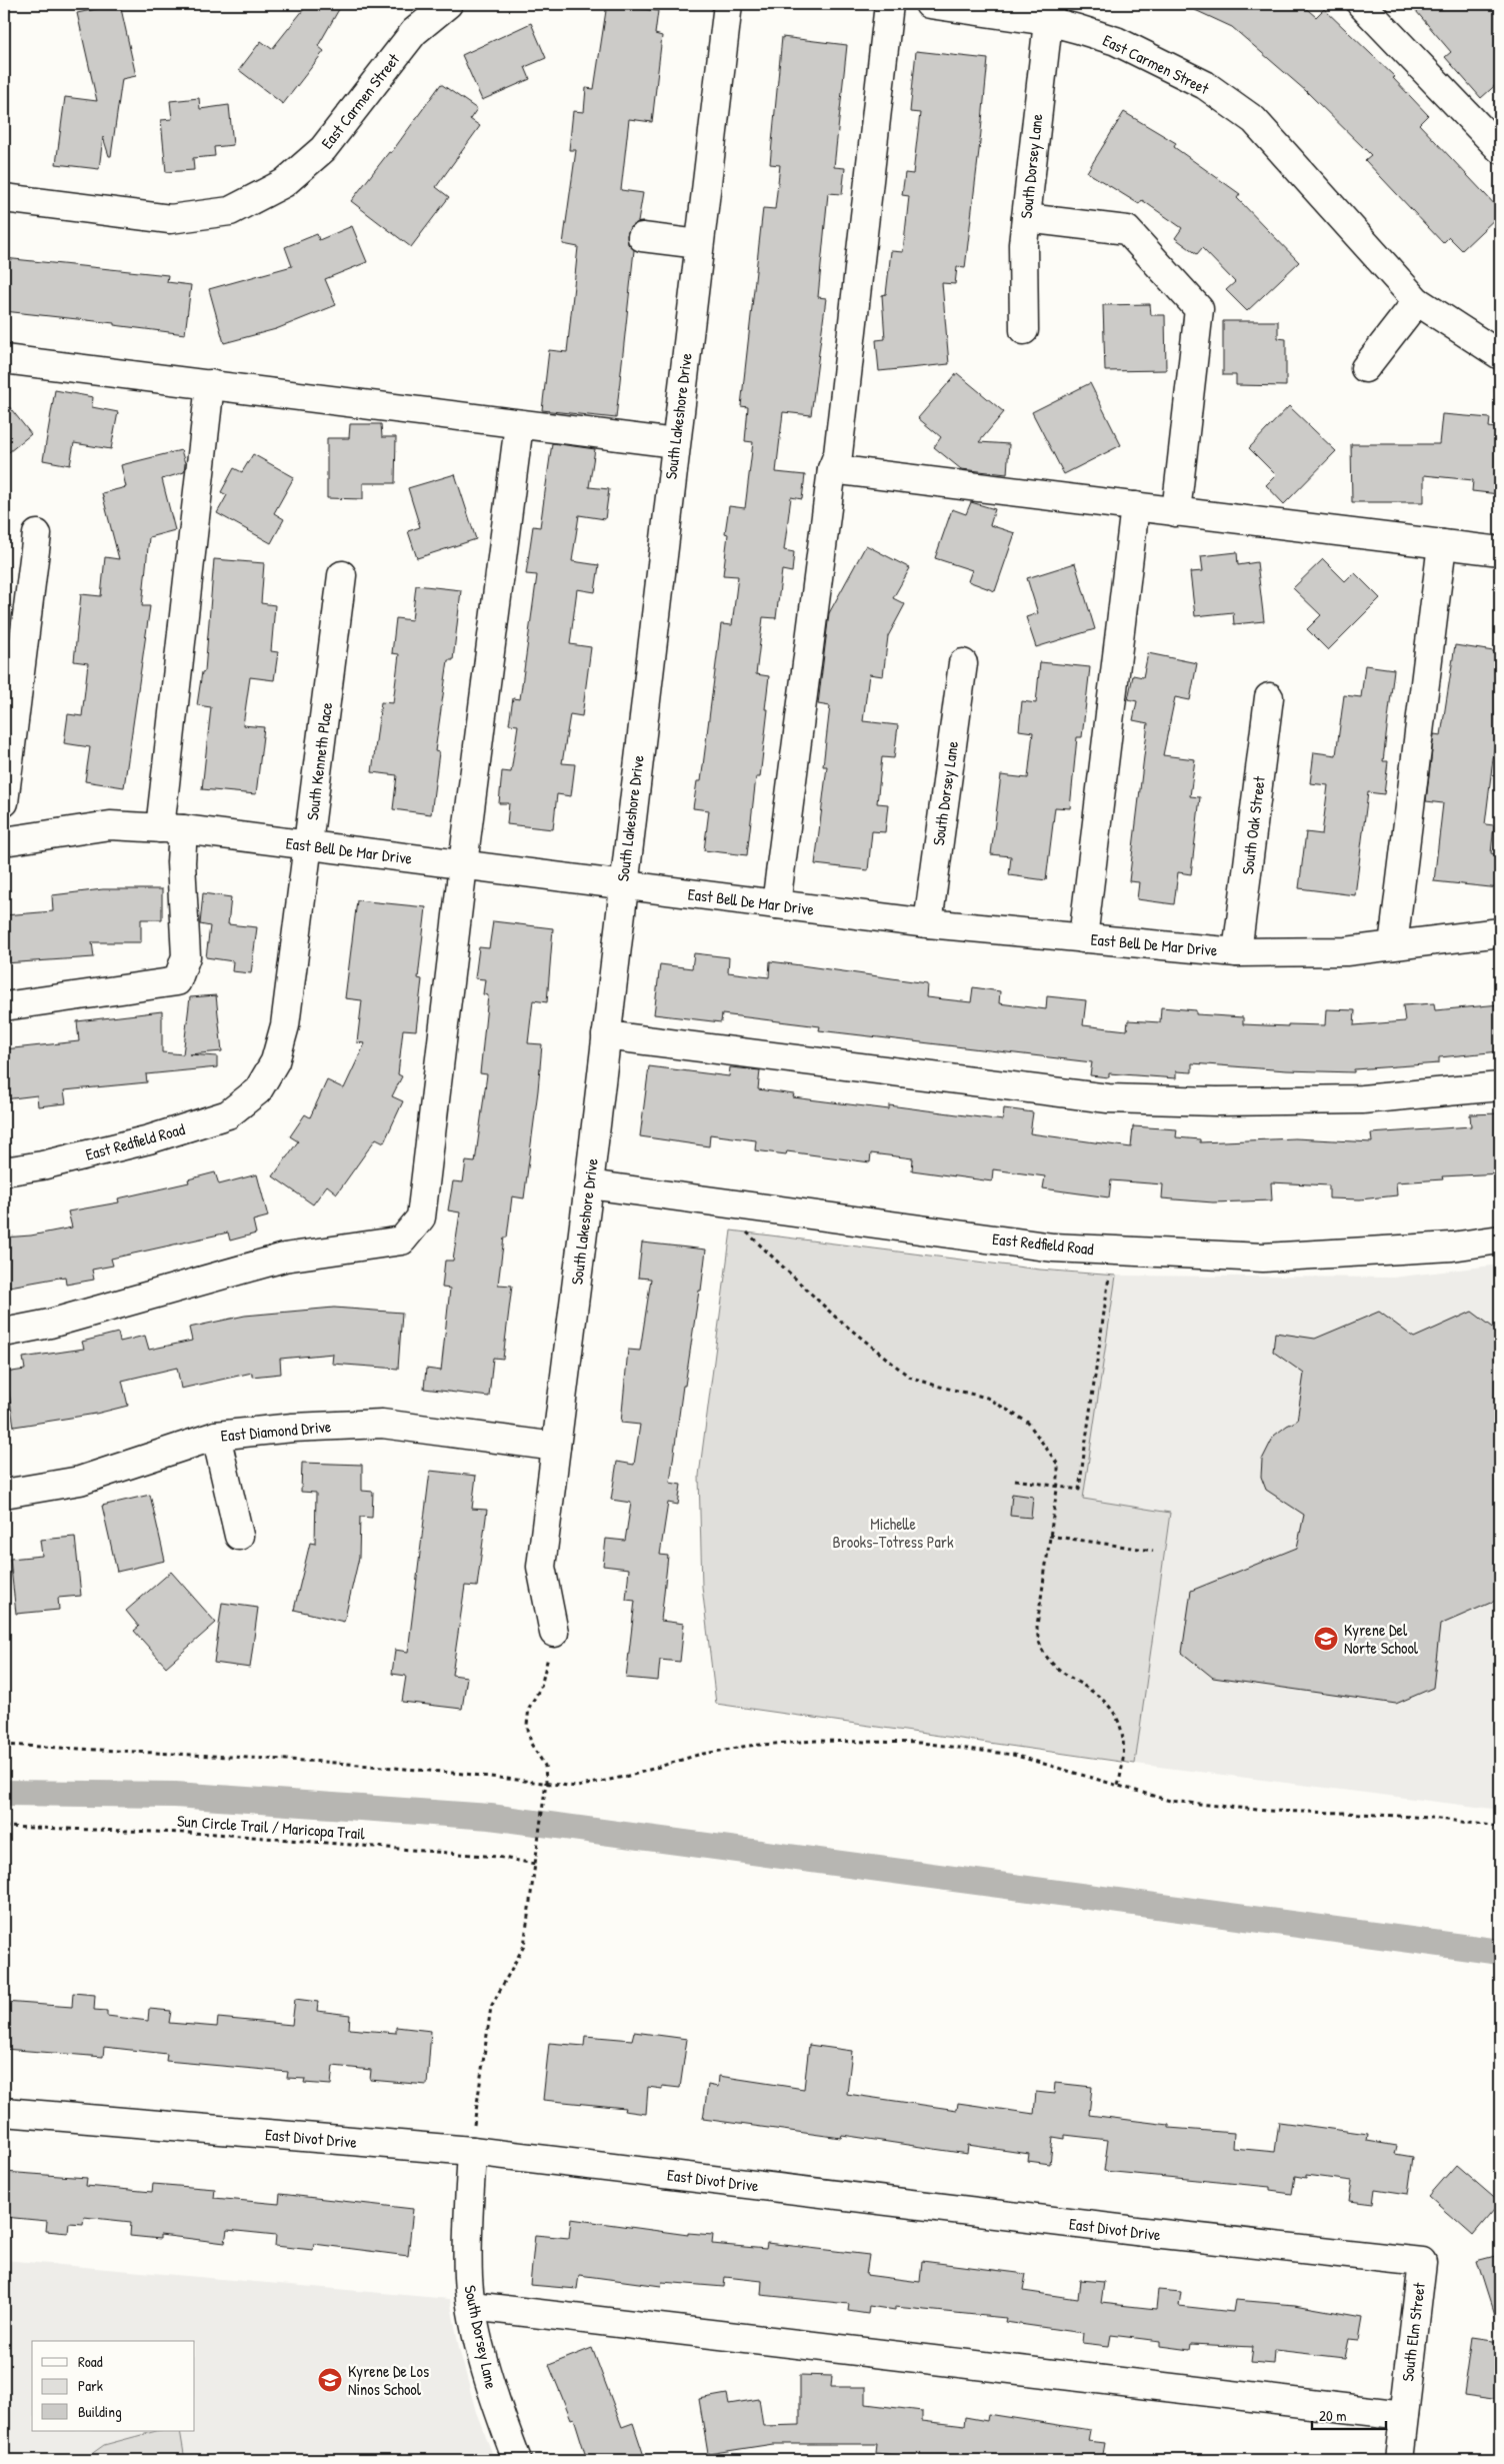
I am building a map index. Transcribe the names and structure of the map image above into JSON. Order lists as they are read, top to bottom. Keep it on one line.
{"streets":{"street":["East Carmen Street","South Dorsey Lane","South Lakeshore Drive","South Kenneth Place","South Oak Street","East Bell De Mar Drive","East Redfield Road","East Diamond Drive","East Divot Drive","South Elm Street"],"path":["Sun Circle Trail / Maricopa Trail"]},"crossings":[["East Carmen Street","South Dorsey Lane"],["South Dorsey Lane","East Bell De Mar Drive"],["South Dorsey Lane","East Divot Drive"],["South Lakeshore Drive","East Bell De Mar Drive"],["South Lakeshore Drive","East Redfield Road"],["South Lakeshore Drive","East Diamond Drive"],["South Kenneth Place","East Bell De Mar Drive"],["South Kenneth Place","East Redfield Road"],["South Oak Street","East Bell De Mar Drive"],["East Divot Drive","South Elm Street"]],"parks":["Michelle Brooks-Totress Park"],"places":{"school or university":["Kyrene Del Norte School","Kyrene De Los Ninos School"]},"legend":["Road","Park","Building"],"scale_bar":"20 m"}
